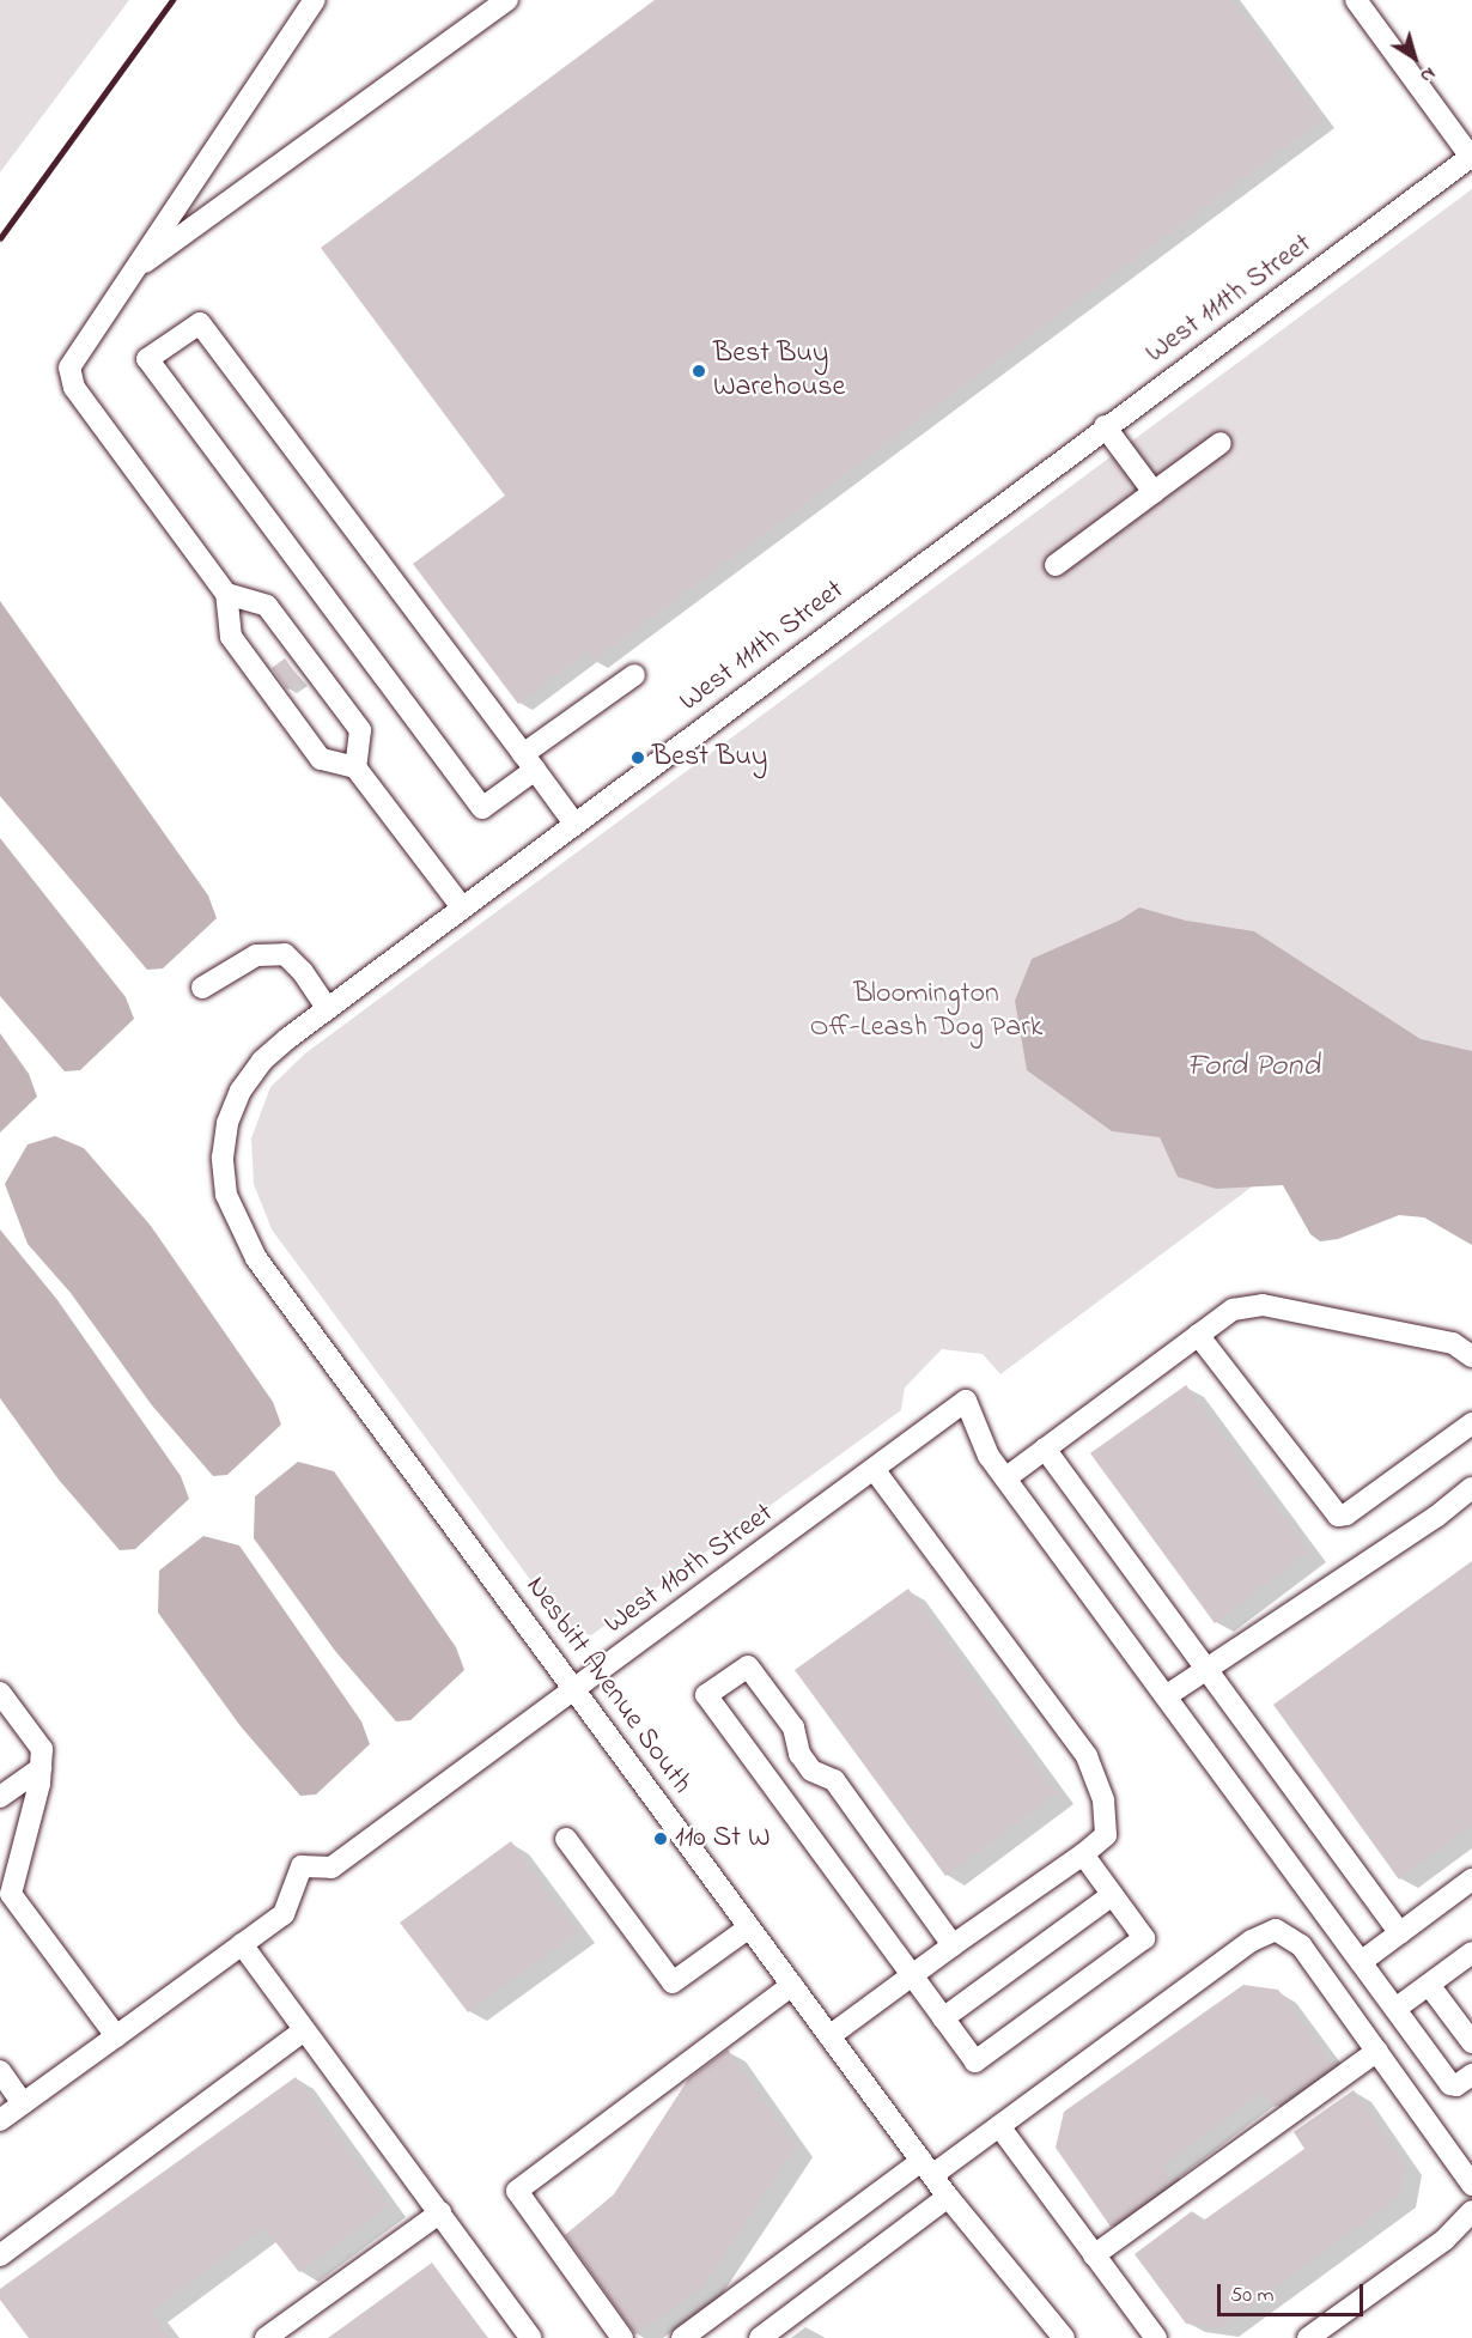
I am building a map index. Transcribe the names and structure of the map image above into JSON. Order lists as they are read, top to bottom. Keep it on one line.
{"streets":{"street":["West 111th Street","West 110th Street","Nesbitt Avenue South"]},"crossings":[["West 111th Street","Nesbitt Avenue South"],["West 110th Street","Nesbitt Avenue South"]],"water":["Ford Pond"],"parks":["Bloomington Off-Leash Dog Park"],"places":["Best Buy Warehouse","Best Buy","110 St W"],"scale_bar":"50 m","north":"bottom right"}
